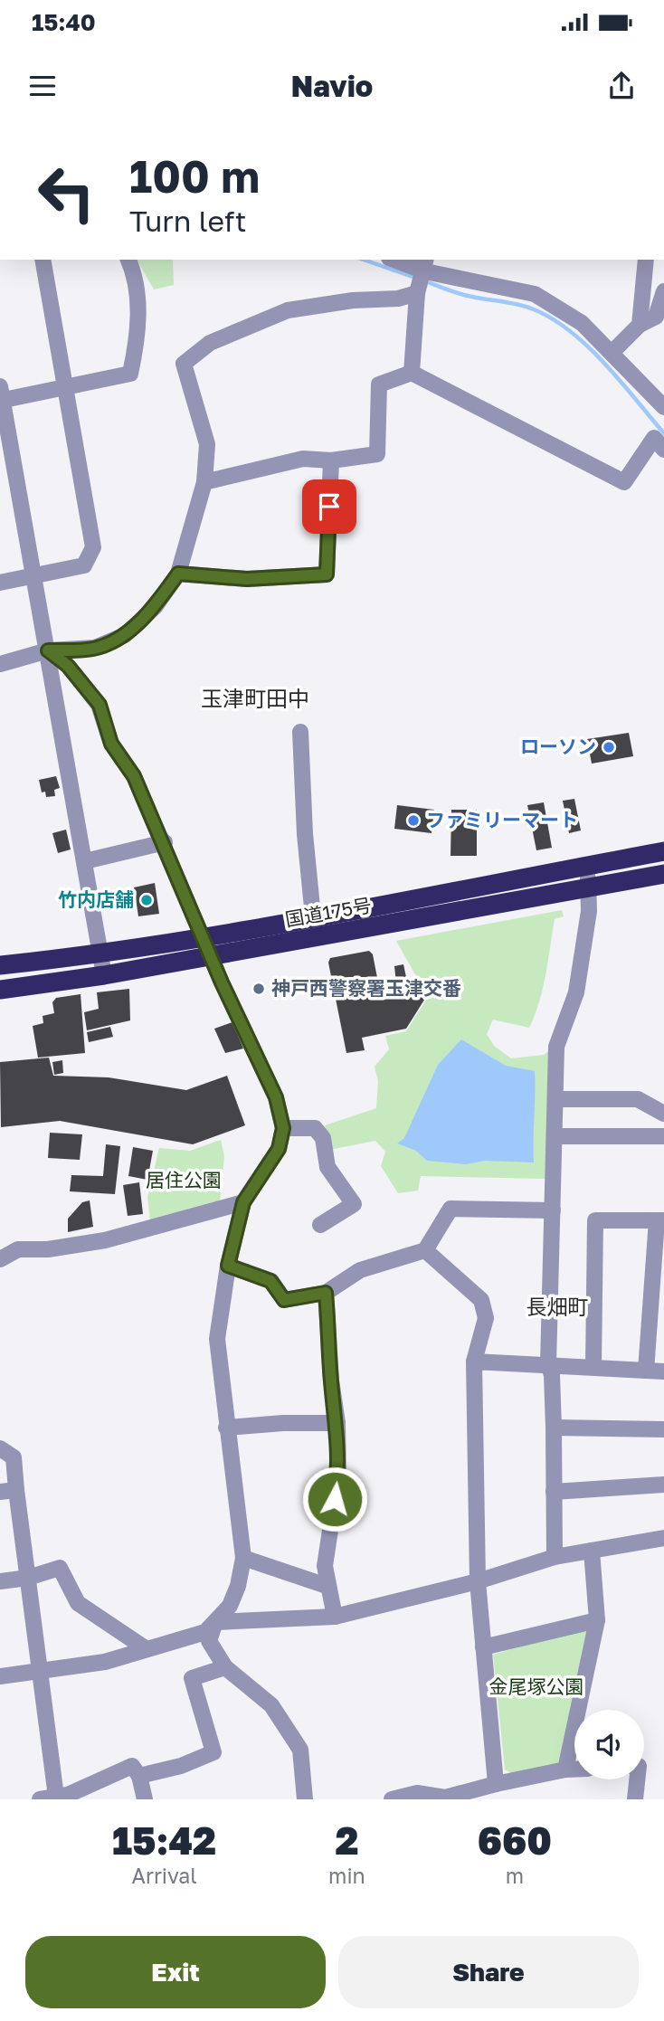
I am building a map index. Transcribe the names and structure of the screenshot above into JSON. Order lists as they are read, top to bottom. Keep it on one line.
{"streets":{"highway":["国道175号"]},"districts":["玉津町田中","長畑町"],"parks":["居住公園","金尾塚公園"],"places":["ローソン","ファミリーマート","竹内店舗","神戸西警察署玉津交番"],"page":{"status":"15:40","header":"Navio","turn":["100 m","Turn left"],"eta":["15:42","Arrival","2","min","660","m"],"buttons":["Exit","Share"]}}
